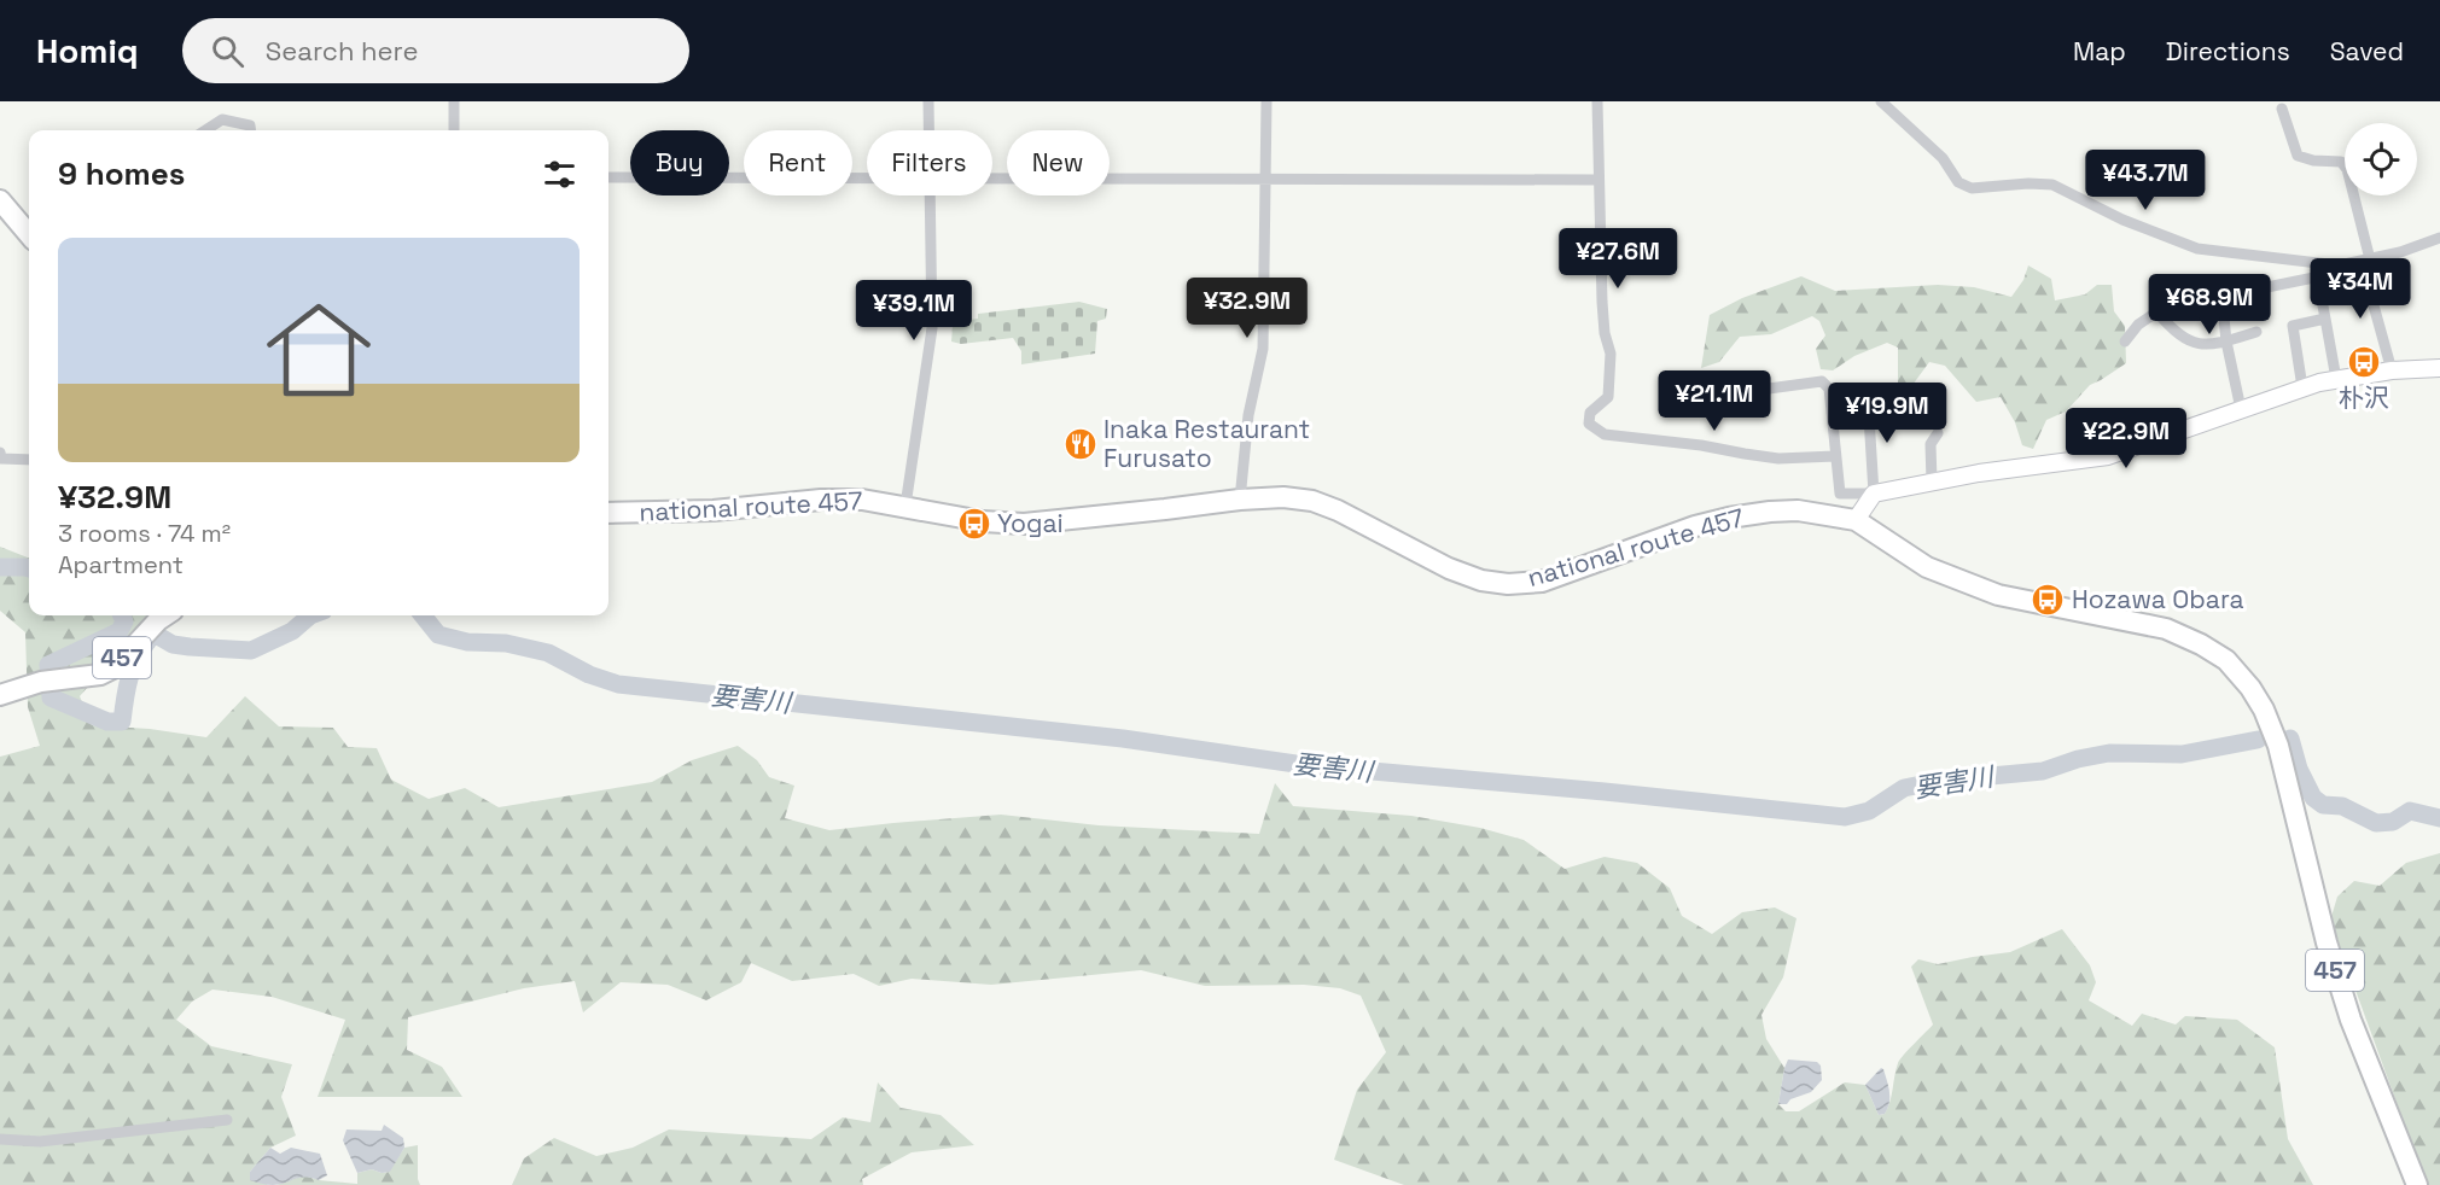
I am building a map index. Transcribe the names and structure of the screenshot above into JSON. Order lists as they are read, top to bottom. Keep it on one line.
{"streets":{"highway":["national route 457","457"]},"water":["要害川"],"places":{"bus stop":["朴沢","Yogai","Hozawa Obara"],"restaurant":["Inaka Restaurant Furusato"]},"page":{"header":"Homiq","search":"Search here","nav":["Map","Directions","Saved"],"chip":["Buy","Rent","Filters","New"],"heading":"9 homes","price":["¥43.7M","¥27.6M","¥34M","¥68.9M","¥32.9M","¥39.1M","¥21.1M","¥19.9M","¥22.9M"],"list":[{"name":"¥32.9M","note":"3 rooms · 74 m² · Apartment"}]}}
